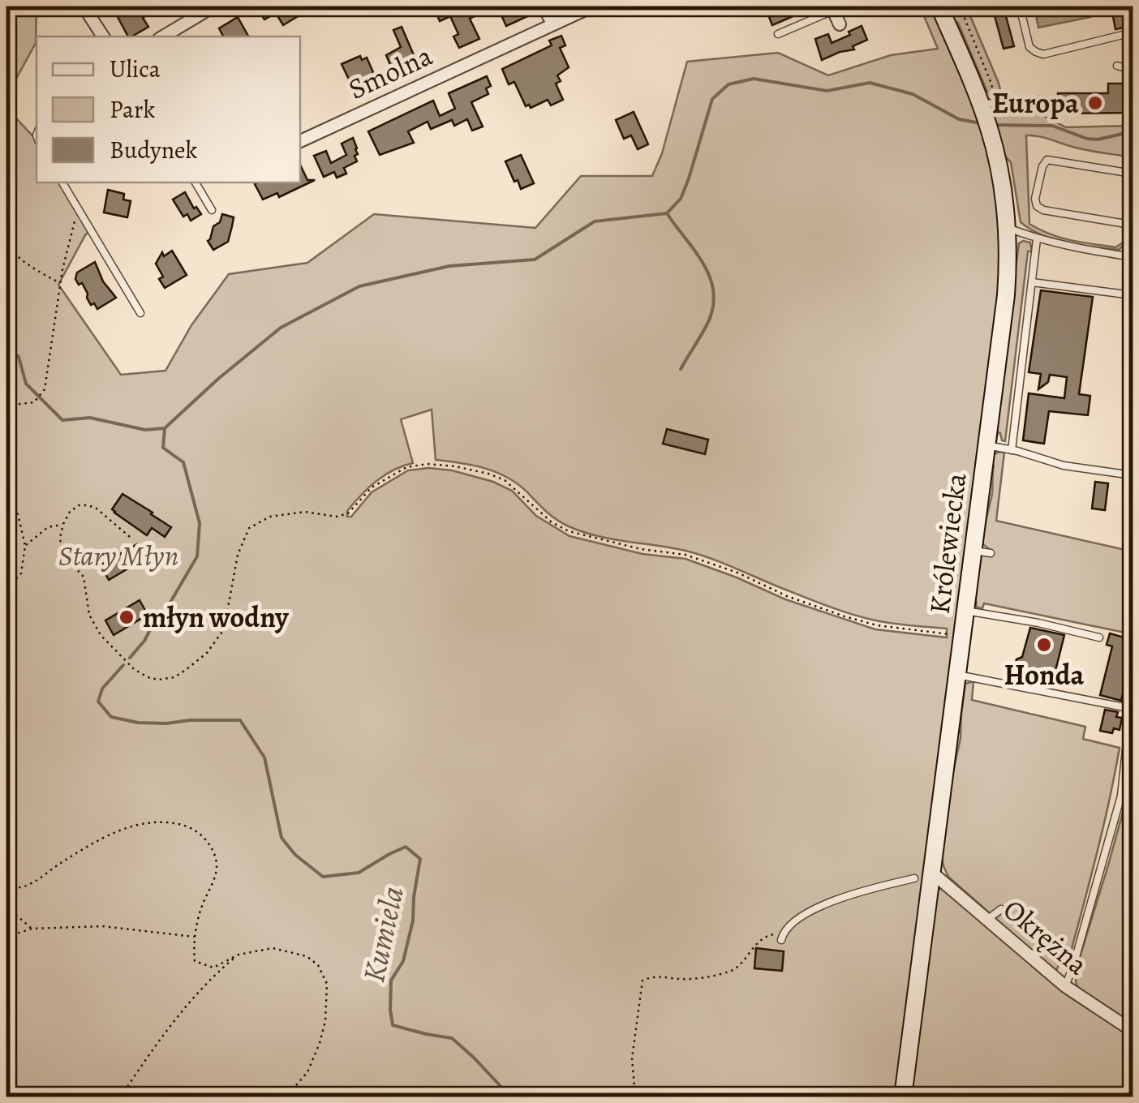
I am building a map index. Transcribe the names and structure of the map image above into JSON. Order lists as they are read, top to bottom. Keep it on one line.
{"streets":{"main road":["Królewiecka"],"street":["Smolna","Okrężna"]},"crossings":[["Królewiecka","Okrężna"]],"water":["Kumiela"],"parks":["Stary Młyn"],"places":["Europa","młyn wodny","Honda"],"legend":["Ulica","Park","Budynek"]}
